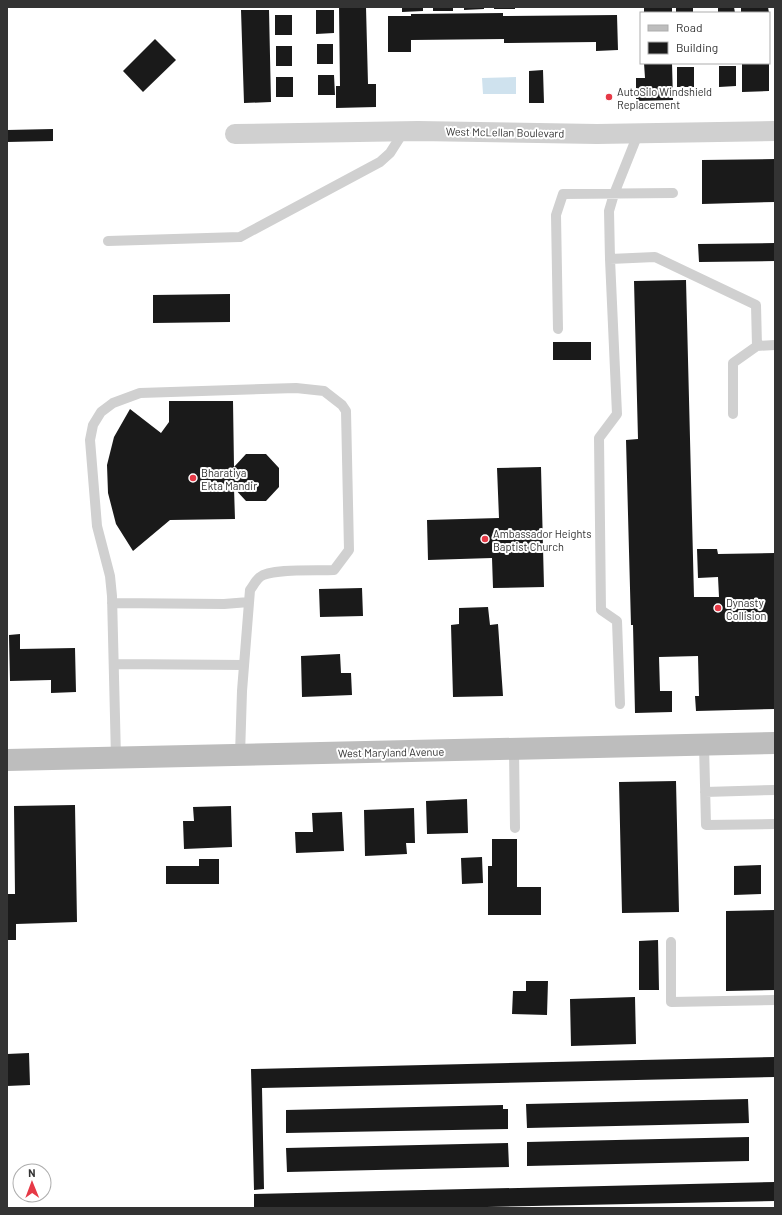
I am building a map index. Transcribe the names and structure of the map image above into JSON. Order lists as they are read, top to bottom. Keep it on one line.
{"streets":{"street":["West McLellan Boulevard","West Maryland Avenue"]},"places":["AutoSilo Windshield Replacement","Bharatiya Ekta Mandir","Ambassador Heights Baptist Church","Dynasty Collision"],"legend":["Road","Building"],"north":"top"}
